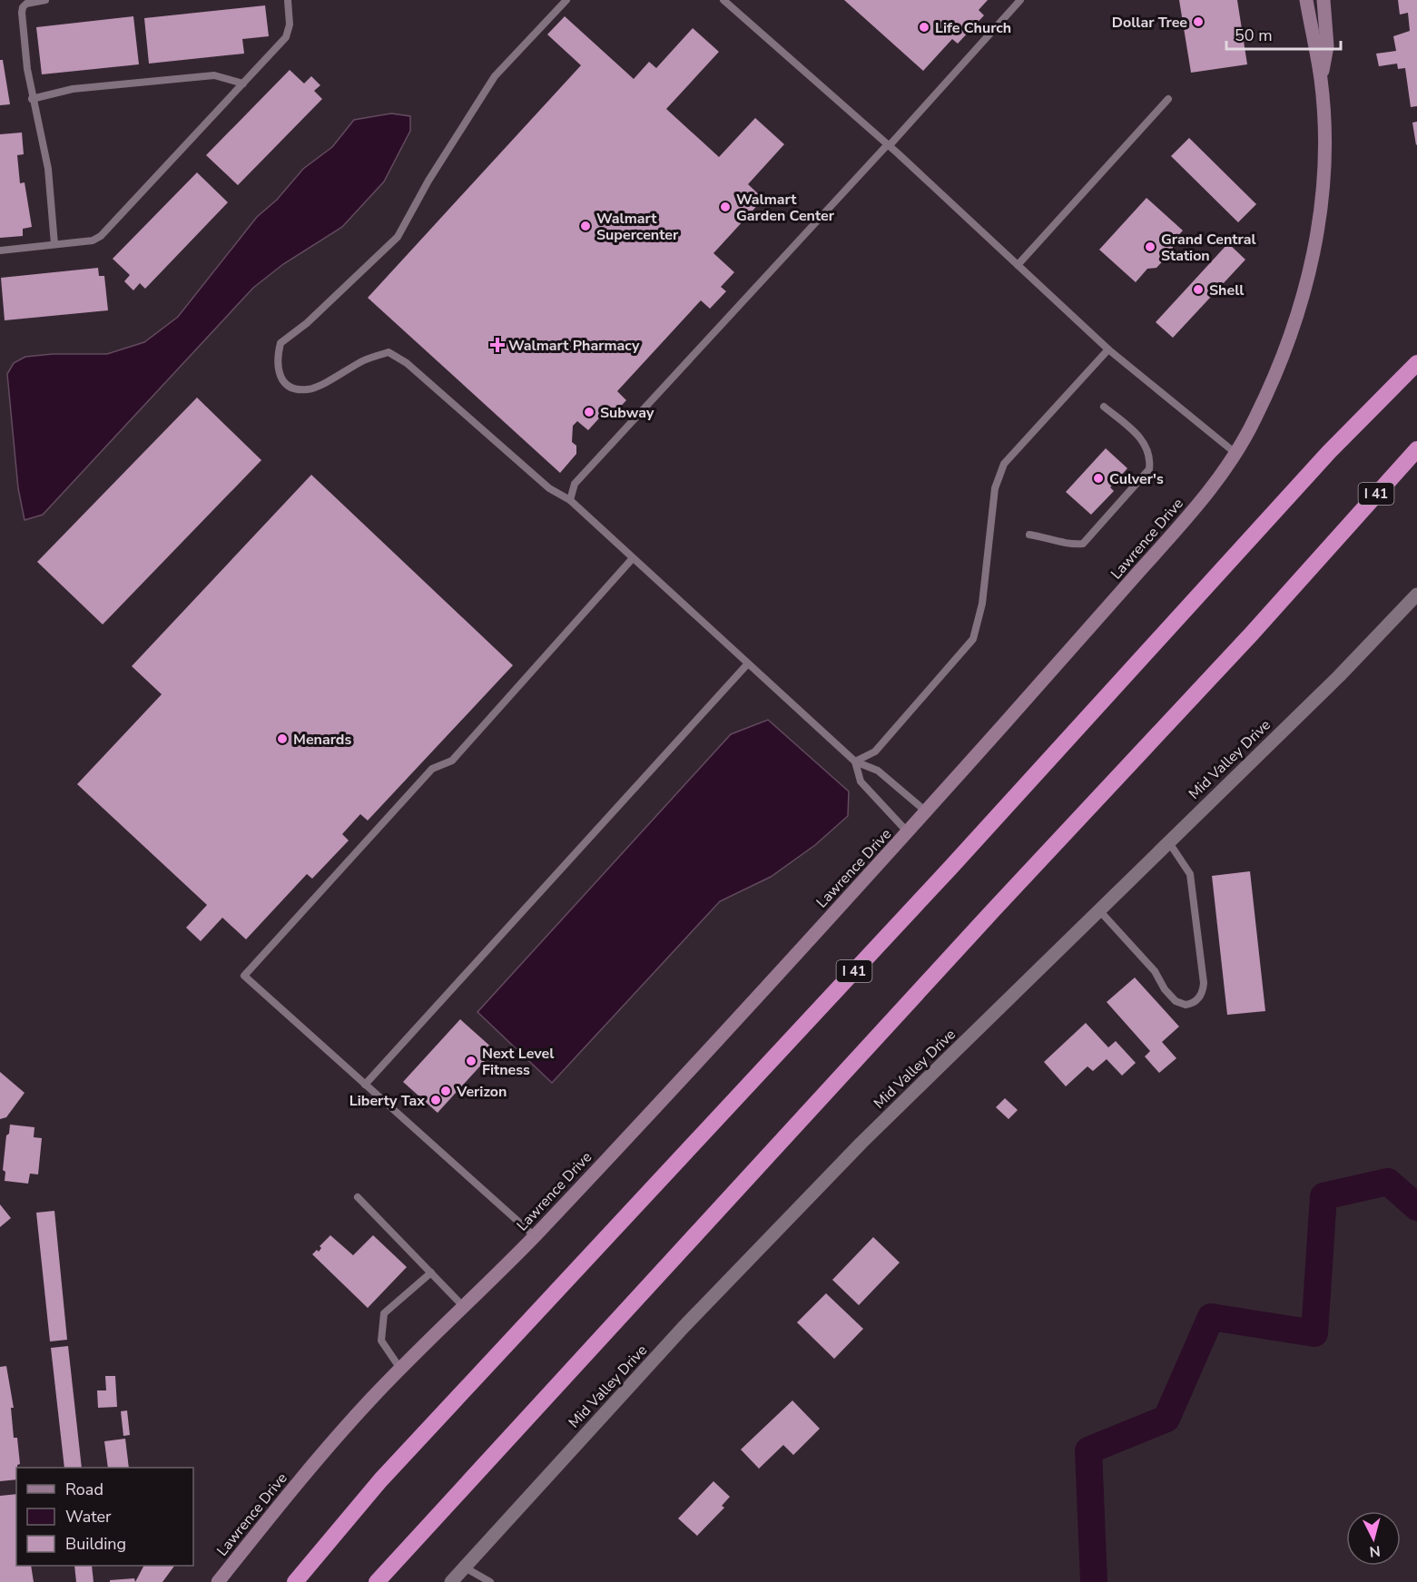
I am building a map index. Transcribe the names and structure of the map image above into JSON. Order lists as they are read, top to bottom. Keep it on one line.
{"streets":{"highway":["I 41"],"main road":["Lawrence Drive"],"street":["Mid Valley Drive"]},"places":{"other":["Dollar Tree","Life Church","Walmart Garden Center","Walmart Supercenter","Grand Central Station","Shell","Subway","Culver's","Menards","Next Level Fitness","Verizon","Liberty Tax"],"health":["Walmart Pharmacy"]},"legend":["Road","Water","Building"],"scale_bar":"50 m","north":"bottom"}
